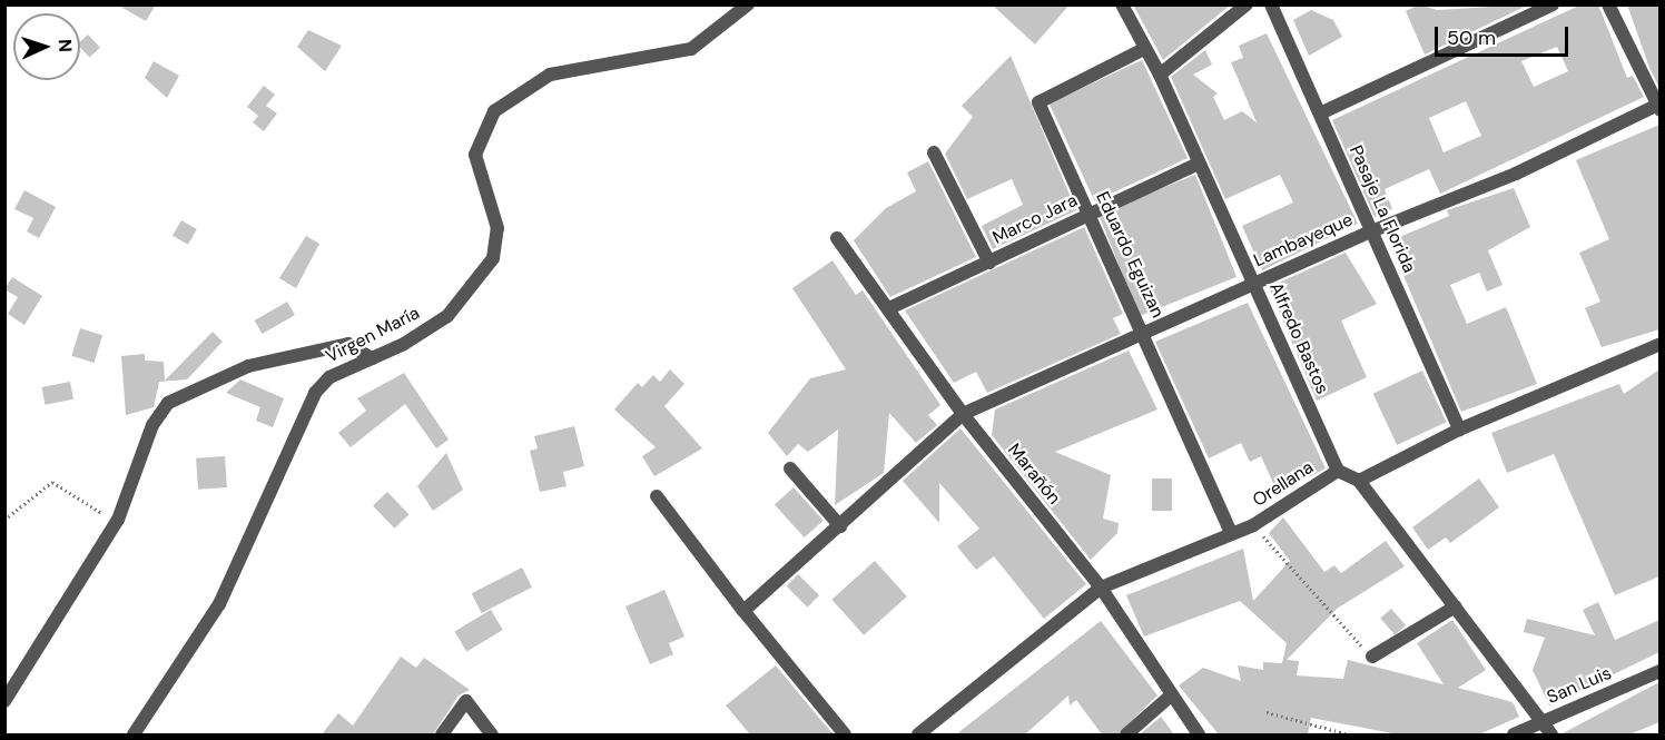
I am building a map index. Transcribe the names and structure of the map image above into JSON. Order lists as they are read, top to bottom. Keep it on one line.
{"streets":{"street":["Pasaje La Florida","Marco Jara","Lambayeque","Eduardo Eguizan","Virgen María","Alfredo Bastos","Marañón","Orellana","San Luis"]},"crossings":[["Pasaje La Florida","Lambayeque"],["Marco Jara","Eduardo Eguizan"],["Marco Jara","Alfredo Bastos"],["Marco Jara","Marañón"],["Lambayeque","Eduardo Eguizan"],["Lambayeque","Alfredo Bastos"],["Lambayeque","Marañón"],["Eduardo Eguizan","Alfredo Bastos"],["Eduardo Eguizan","Orellana"],["Alfredo Bastos","Orellana"],["Marañón","Orellana"]],"scale_bar":"50 m","north":"right"}
